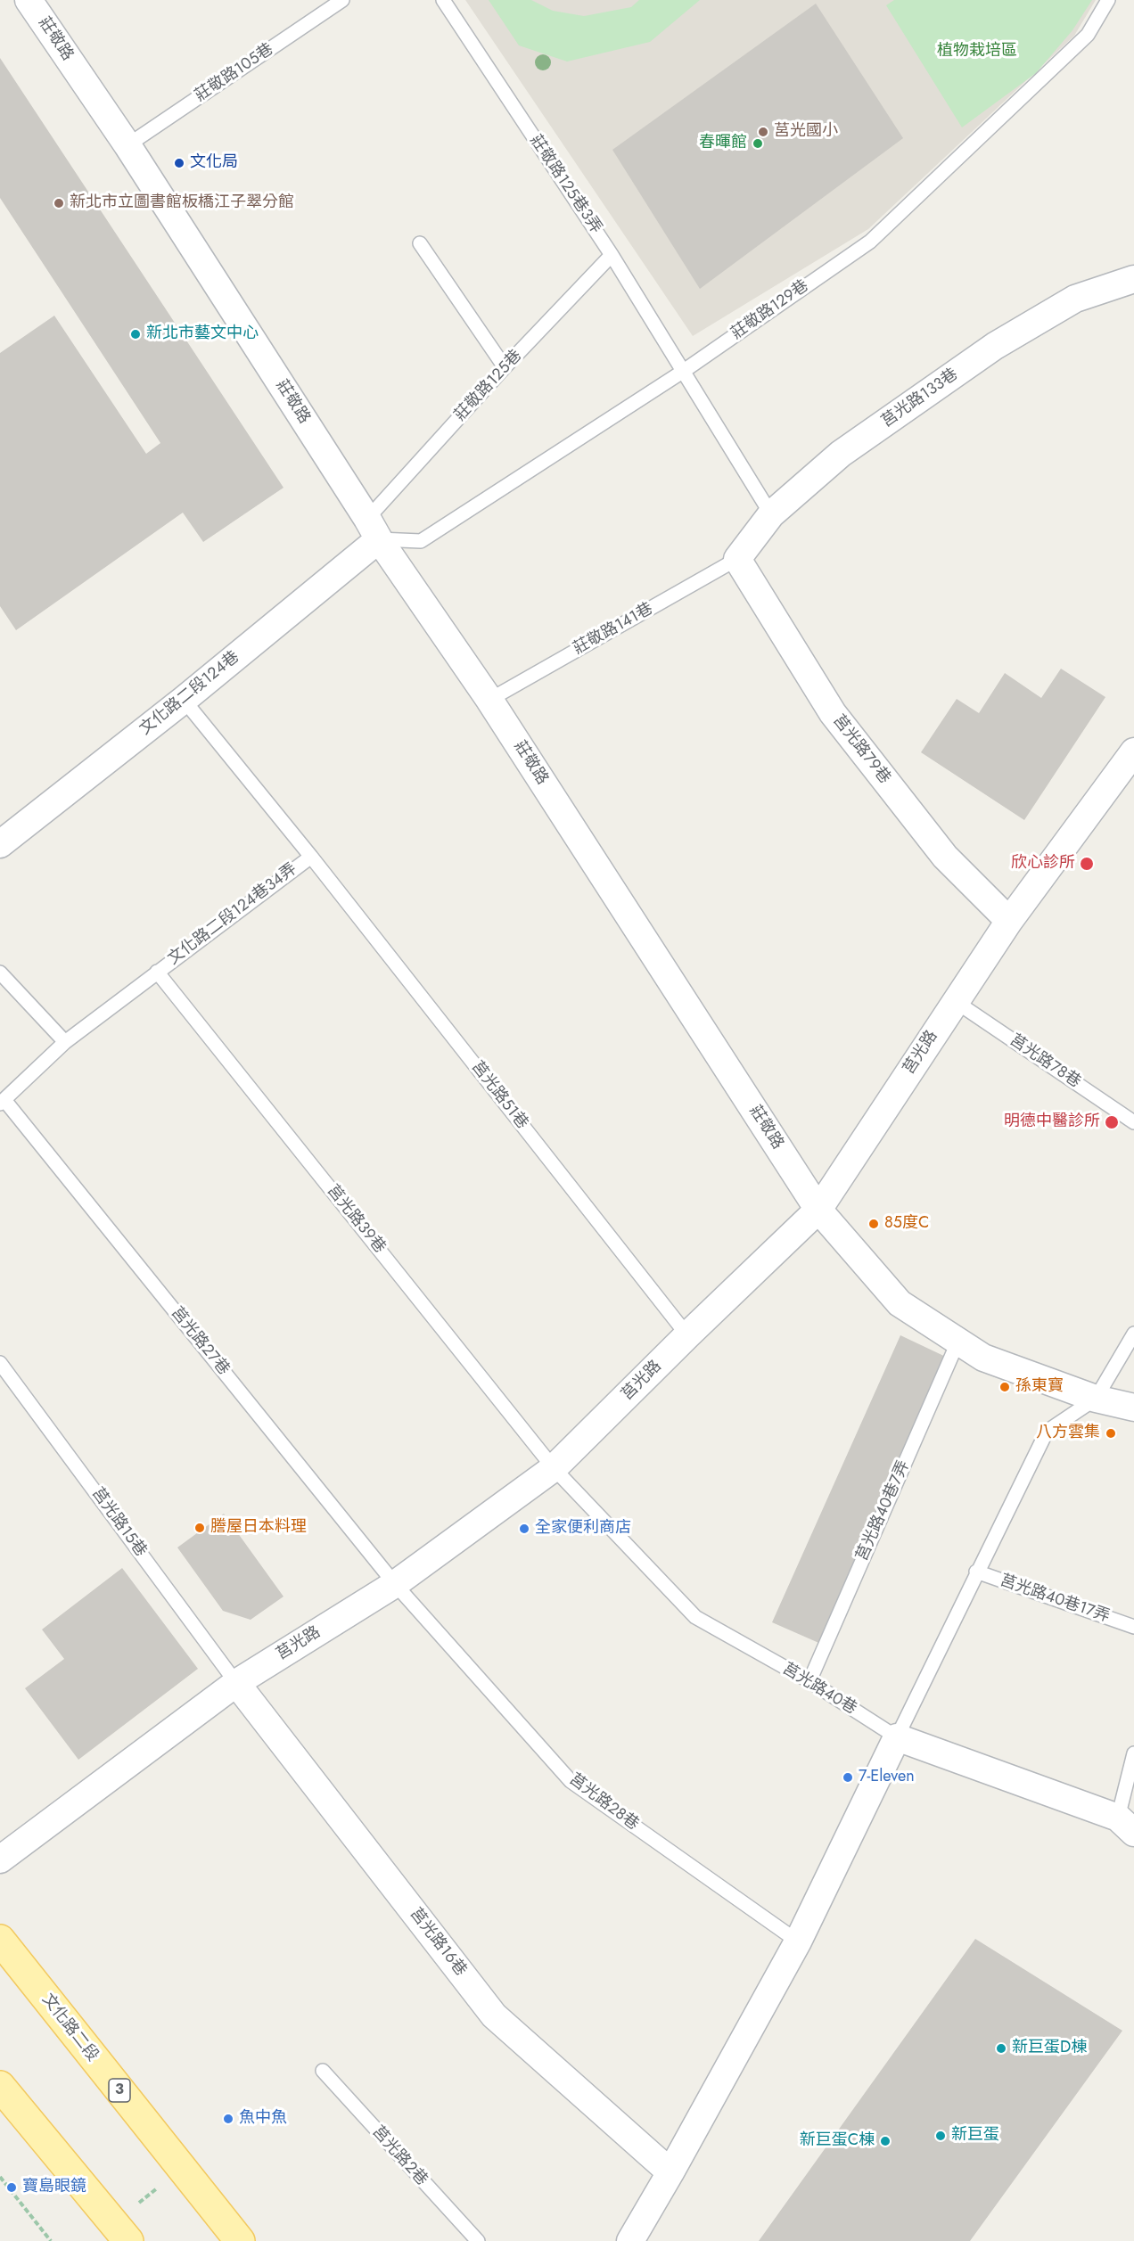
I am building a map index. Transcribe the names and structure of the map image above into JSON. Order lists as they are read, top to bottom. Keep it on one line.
{"streets":{"main road":["文化路二段","3"],"street":["莊敬路","莒光路133巷","文化路二段124巷","莒光路79巷","莒光路","莒光路40巷","莒光路16巷"],"lane":["莊敬路105巷","莊敬路125巷3弄","莊敬路129巷","莊敬路125巷","莊敬路141巷","文化路二段124巷34弄","莒光路78巷","莒光路51巷","莒光路39巷","莒光路27巷","莒光路40巷7弄","莒光路15巷","莒光路40巷17弄","莒光路28巷","莒光路2巷"]},"crossings":[["莊敬路","莊敬路105巷"],["莊敬路","莊敬路129巷"],["莊敬路","莊敬路125巷"],["莊敬路","莊敬路141巷"],["莊敬路","文化路二段124巷"],["莊敬路","莒光路"],["莊敬路","莒光路40巷7弄"],["莊敬路125巷3弄","莊敬路129巷"],["莊敬路125巷3弄","莊敬路125巷"],["莊敬路125巷3弄","莒光路133巷"],["莊敬路129巷","莊敬路125巷"],["莊敬路129巷","文化路二段124巷"],["莊敬路125巷","文化路二段124巷"],["莒光路133巷","莊敬路141巷"],["莒光路133巷","莒光路79巷"],["莊敬路141巷","莒光路79巷"],["文化路二段124巷","文化路二段124巷34弄"],["莒光路79巷","莒光路"],["文化路二段124巷34弄","莒光路51巷"],["文化路二段124巷34弄","莒光路39巷"],["文化路二段124巷34弄","莒光路27巷"],["莒光路","莒光路78巷"],["莒光路","莒光路51巷"],["莒光路","莒光路39巷"],["莒光路","莒光路27巷"],["莒光路","莒光路15巷"],["莒光路","莒光路40巷"],["莒光路","莒光路28巷"],["莒光路","莒光路16巷"],["莒光路39巷","莒光路40巷"],["莒光路27巷","莒光路28巷"],["莒光路40巷7弄","莒光路40巷"],["莒光路15巷","莒光路16巷"]],"parks":["植物栽培區"],"places":["莒光國小","春暉館","文化局","新北市立圖書館板橋江子翠分館","新北市藝文中心","欣心診所","明德中醫診所","85度C","孫東寶","八方雲集","謄屋日本料理","全家便利商店","7-Eleven","新巨蛋D棟","魚中魚","新巨蛋","新巨蛋C棟","寶島眼鏡"]}
